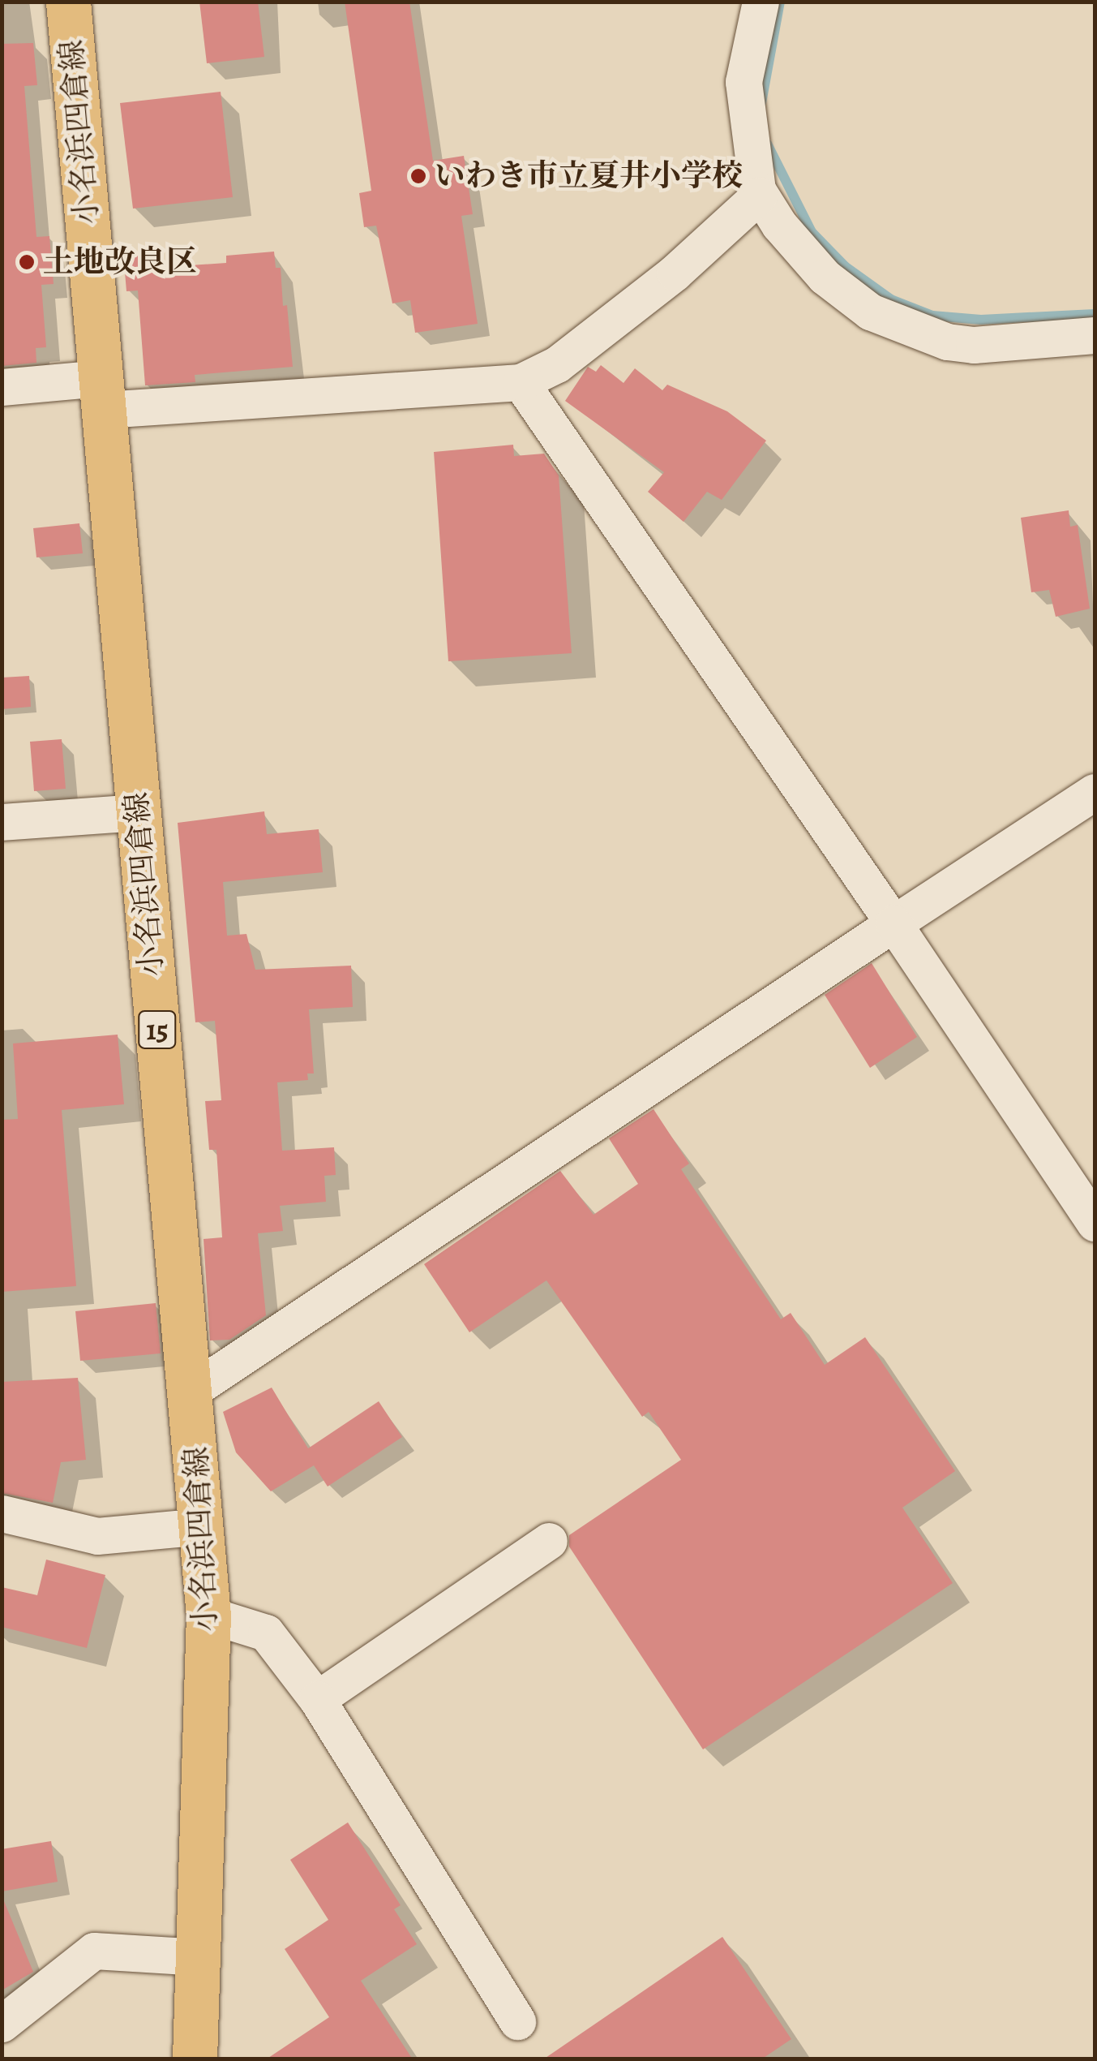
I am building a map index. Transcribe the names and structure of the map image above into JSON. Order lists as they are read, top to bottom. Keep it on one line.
{"streets":{"main road":["小名浜四倉線","15"]},"places":["いわき市立夏井小学校","土地改良区"]}
